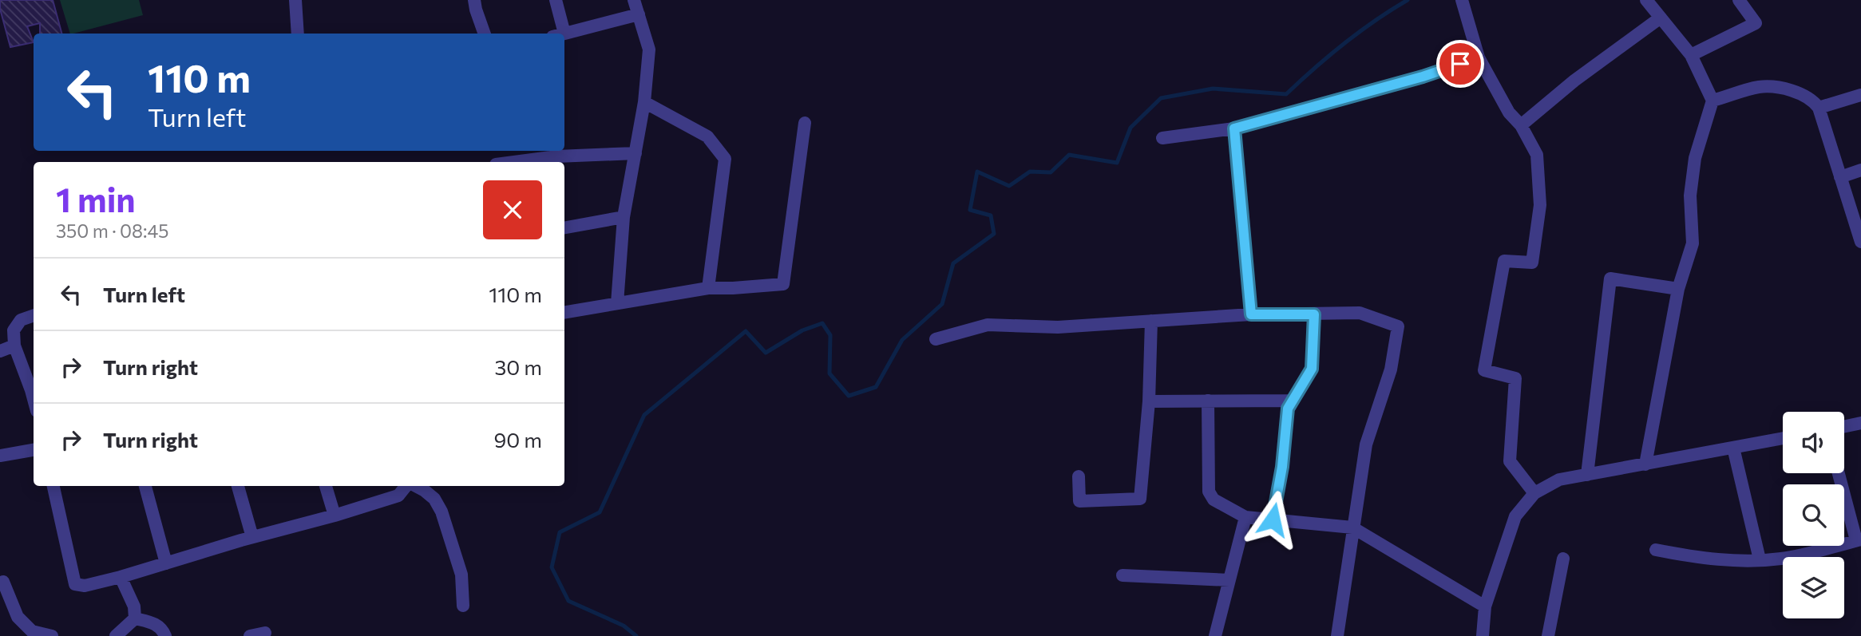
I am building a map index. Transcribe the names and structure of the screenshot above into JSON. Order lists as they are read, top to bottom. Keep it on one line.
{"page":{"turn":["110 m","Turn left"],"heading":["1 min","350 m · 08:45"],"list":[{"name":"Turn left","value":"110 m"},{"name":"Turn right","value":"30 m"},{"name":"Turn right","value":"90 m"}]}}
